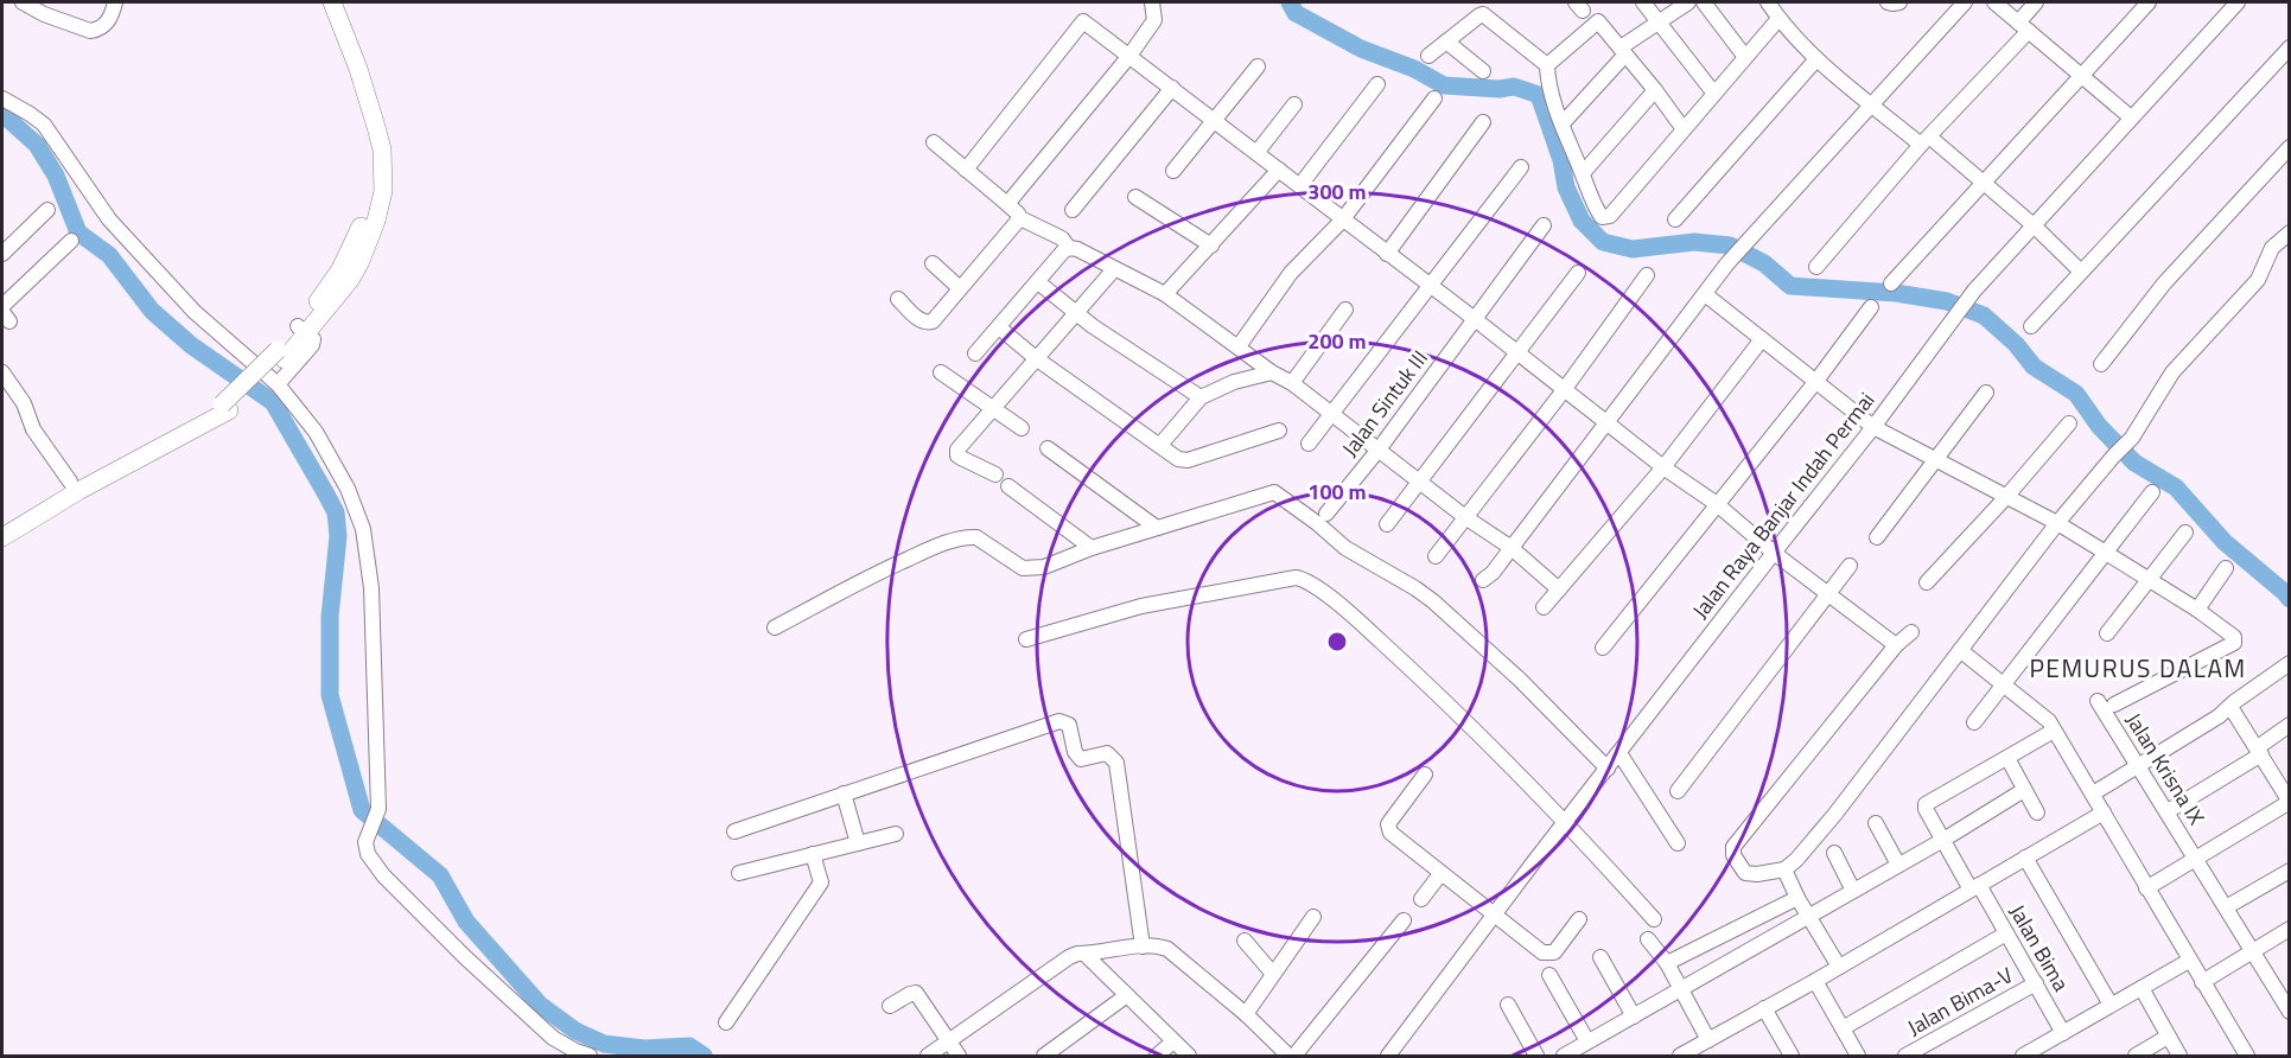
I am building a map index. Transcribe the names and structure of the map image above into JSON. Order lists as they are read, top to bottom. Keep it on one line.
{"streets":{"street":["Jalan Sintuk III","Jalan Raya Banjar Indah Permai","Jalan Krisna IX","Jalan Bima","Jalan Bima-V"]},"crossings":[["Jalan Bima","Jalan Bima-V"]],"districts":["PEMURUS DALAM"],"rings":["300 m","200 m","100 m"]}
